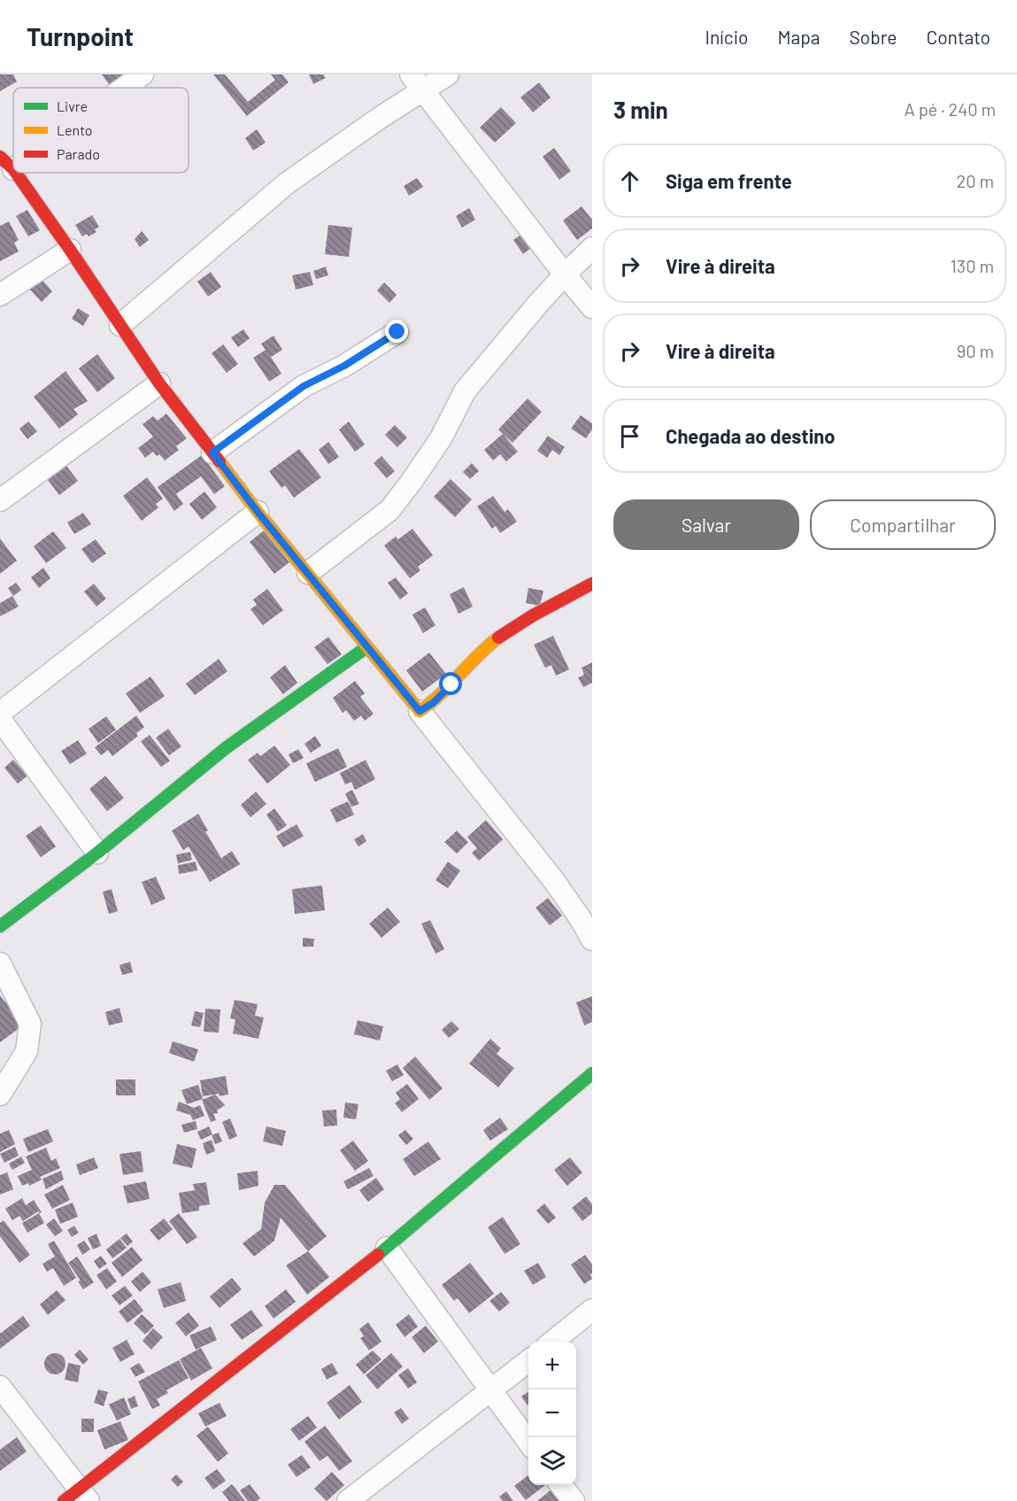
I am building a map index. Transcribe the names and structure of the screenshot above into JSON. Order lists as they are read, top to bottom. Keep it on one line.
{"legend":["Livre","Lento","Parado"],"page":{"header":"Turnpoint","nav":["Início","Mapa","Sobre","Contato"],"heading":["3 min","A pé · 240 m"],"list":[["Siga em frente","20 m"],["Vire à direita","130 m"],["Vire à direita","90 m"],"Chegada ao destino"],"buttons":["Salvar","Compartilhar"],"map_buttons":["+","−"]}}
